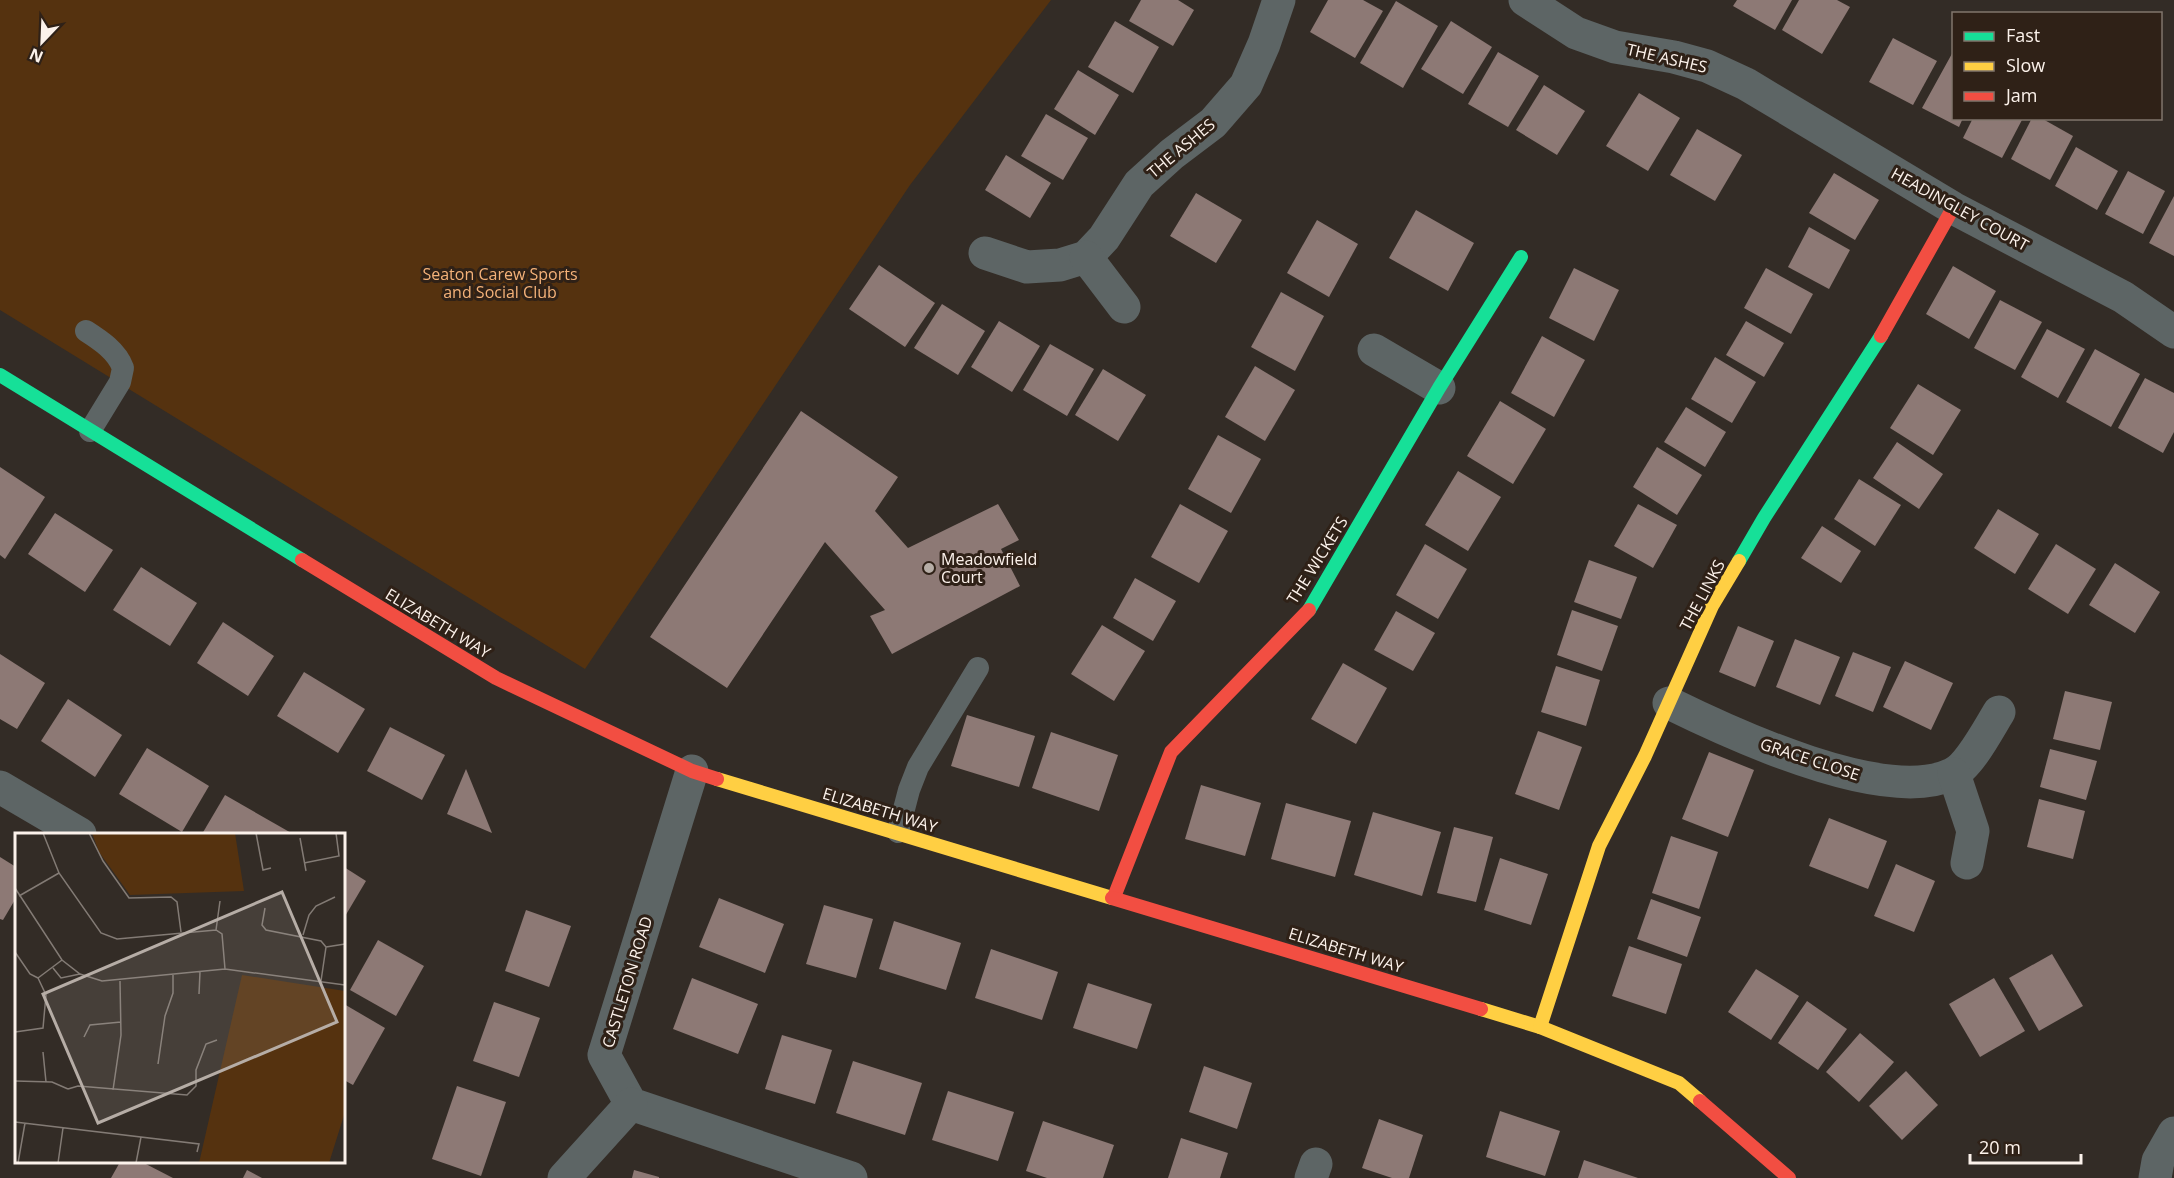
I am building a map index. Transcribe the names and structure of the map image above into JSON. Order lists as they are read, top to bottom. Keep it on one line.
{"streets":{"street":["THE ASHES","HEADINGLEY COURT","THE WICKETS","THE LINKS","ELIZABETH WAY","GRACE CLOSE","CASTLETON ROAD"]},"crossings":[["THE ASHES","HEADINGLEY COURT"],["HEADINGLEY COURT","THE LINKS"],["THE WICKETS","ELIZABETH WAY"],["THE LINKS","ELIZABETH WAY"],["THE LINKS","GRACE CLOSE"],["ELIZABETH WAY","CASTLETON ROAD"]],"parks":["Seaton Carew Sports and Social Club"],"places":["Meadowfield Court"],"legend":["Fast","Slow","Jam"],"scale_bar":"20 m","north":"bottom left"}
